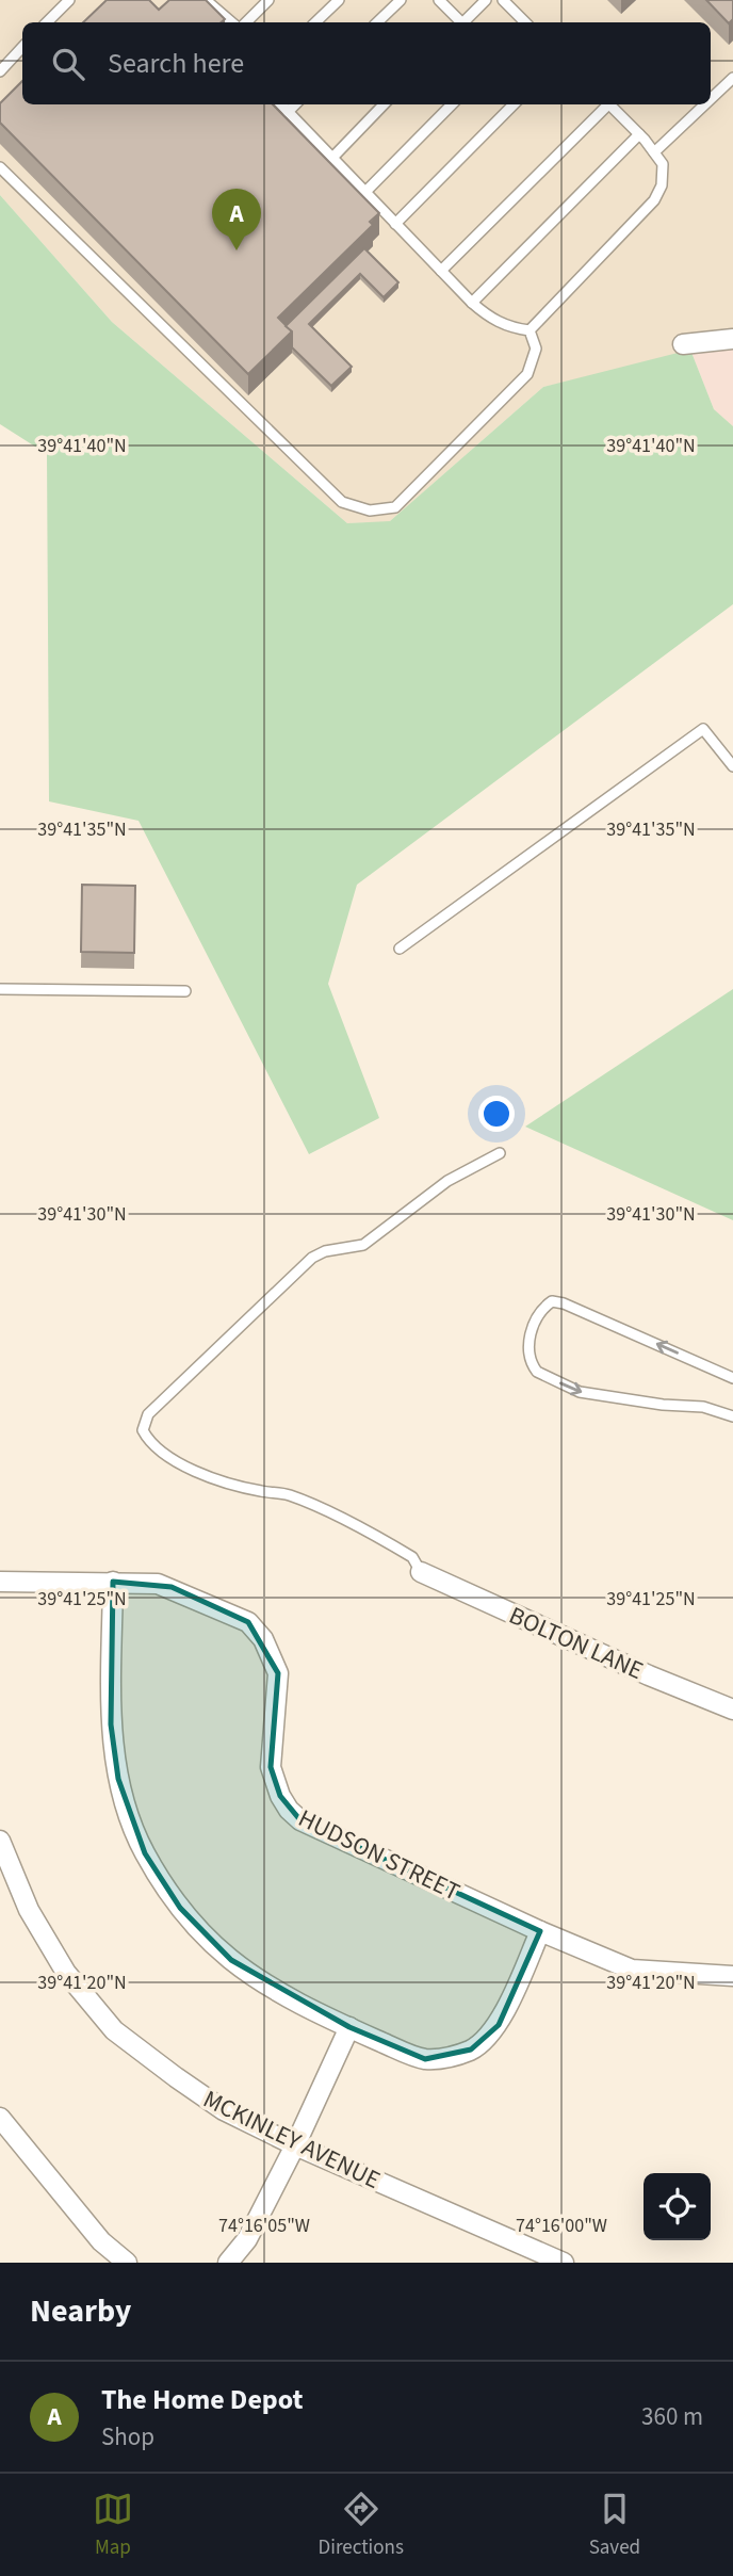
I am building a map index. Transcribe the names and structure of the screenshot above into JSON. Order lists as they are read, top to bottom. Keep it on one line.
{"streets":{"street":["BOLTON LANE","HUDSON STREET","MCKINLEY AVENUE"]},"page":{"search":"Search here","pins":"A","heading":"Nearby","list":[{"mark":"A","name":"The Home Depot","note":"Shop","value":"360 m"}],"nav":["Map","Directions","Saved"]},"coordinates":["39°41'40\"N","39°41'35\"N","39°41'30\"N","39°41'25\"N","39°41'20\"N","74°16'05\"W","74°16'00\"W"]}
